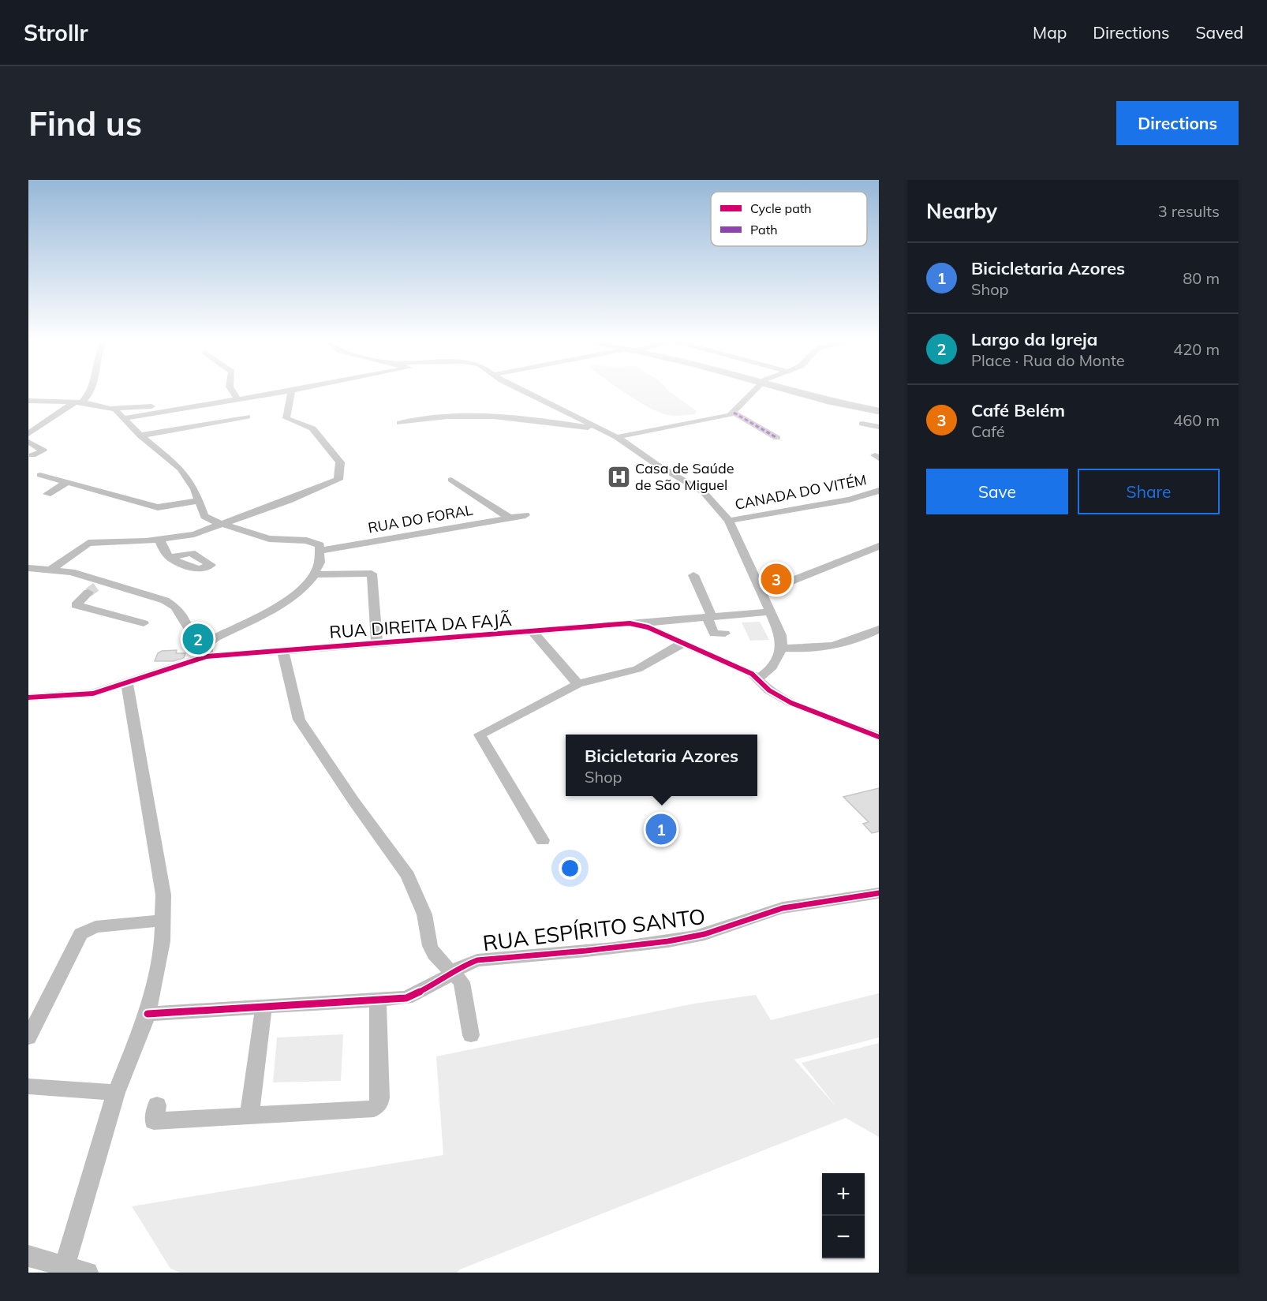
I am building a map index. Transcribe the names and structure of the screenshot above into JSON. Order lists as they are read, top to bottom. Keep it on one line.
{"streets":{"street":["CANADA DO VITÉM","RUA DO FORAL","RUA DIREITA DA FAJÃ","RUA ESPÍRITO SANTO"]},"places":{"hospital":["Casa de Saúde de São Miguel"]},"legend":["Cycle path","Path"],"page":{"header":"Strollr","nav":["Map","Directions","Saved"],"buttons":["Directions",["Save","Share"]],"title":"Find us","heading":["Nearby","3 results"],"list":[{"mark":"1","name":"Bicicletaria Azores","note":"Shop","value":"80 m"},{"mark":"2","name":"Largo da Igreja","note":"Place · Rua do Monte","value":"420 m"},{"mark":"3","name":"Café Belém","note":"Café","value":"460 m"}],"pins":["3","2","1"],"popup":["Bicicletaria Azores","Shop"],"map_buttons":["+","−"]}}
